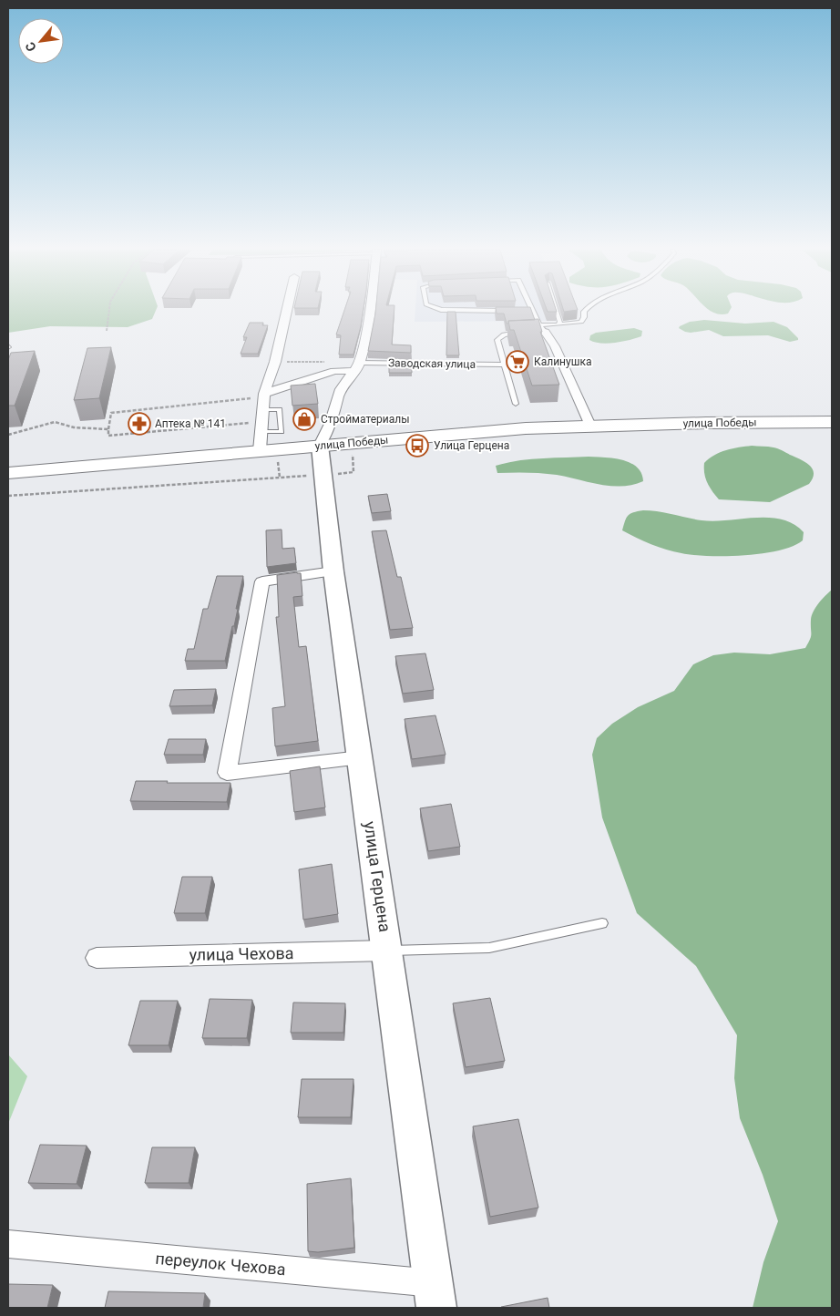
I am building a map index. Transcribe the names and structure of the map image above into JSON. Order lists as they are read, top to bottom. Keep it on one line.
{"streets":{"highway":["улица Победы"],"street":["Заводская улица","улица Герцена","улица Чехова","переулок Чехова"]},"crossings":[["улица Победы","улица Герцена"],["улица Герцена","улица Чехова"],["улица Герцена","переулок Чехова"]],"places":{"supermarket":["Калинушка"],"shop":["Стройматериалы"],"pharmacy":["Аптека № 141"],"bus stop":["Улица Герцена"]},"north":"bottom left"}
